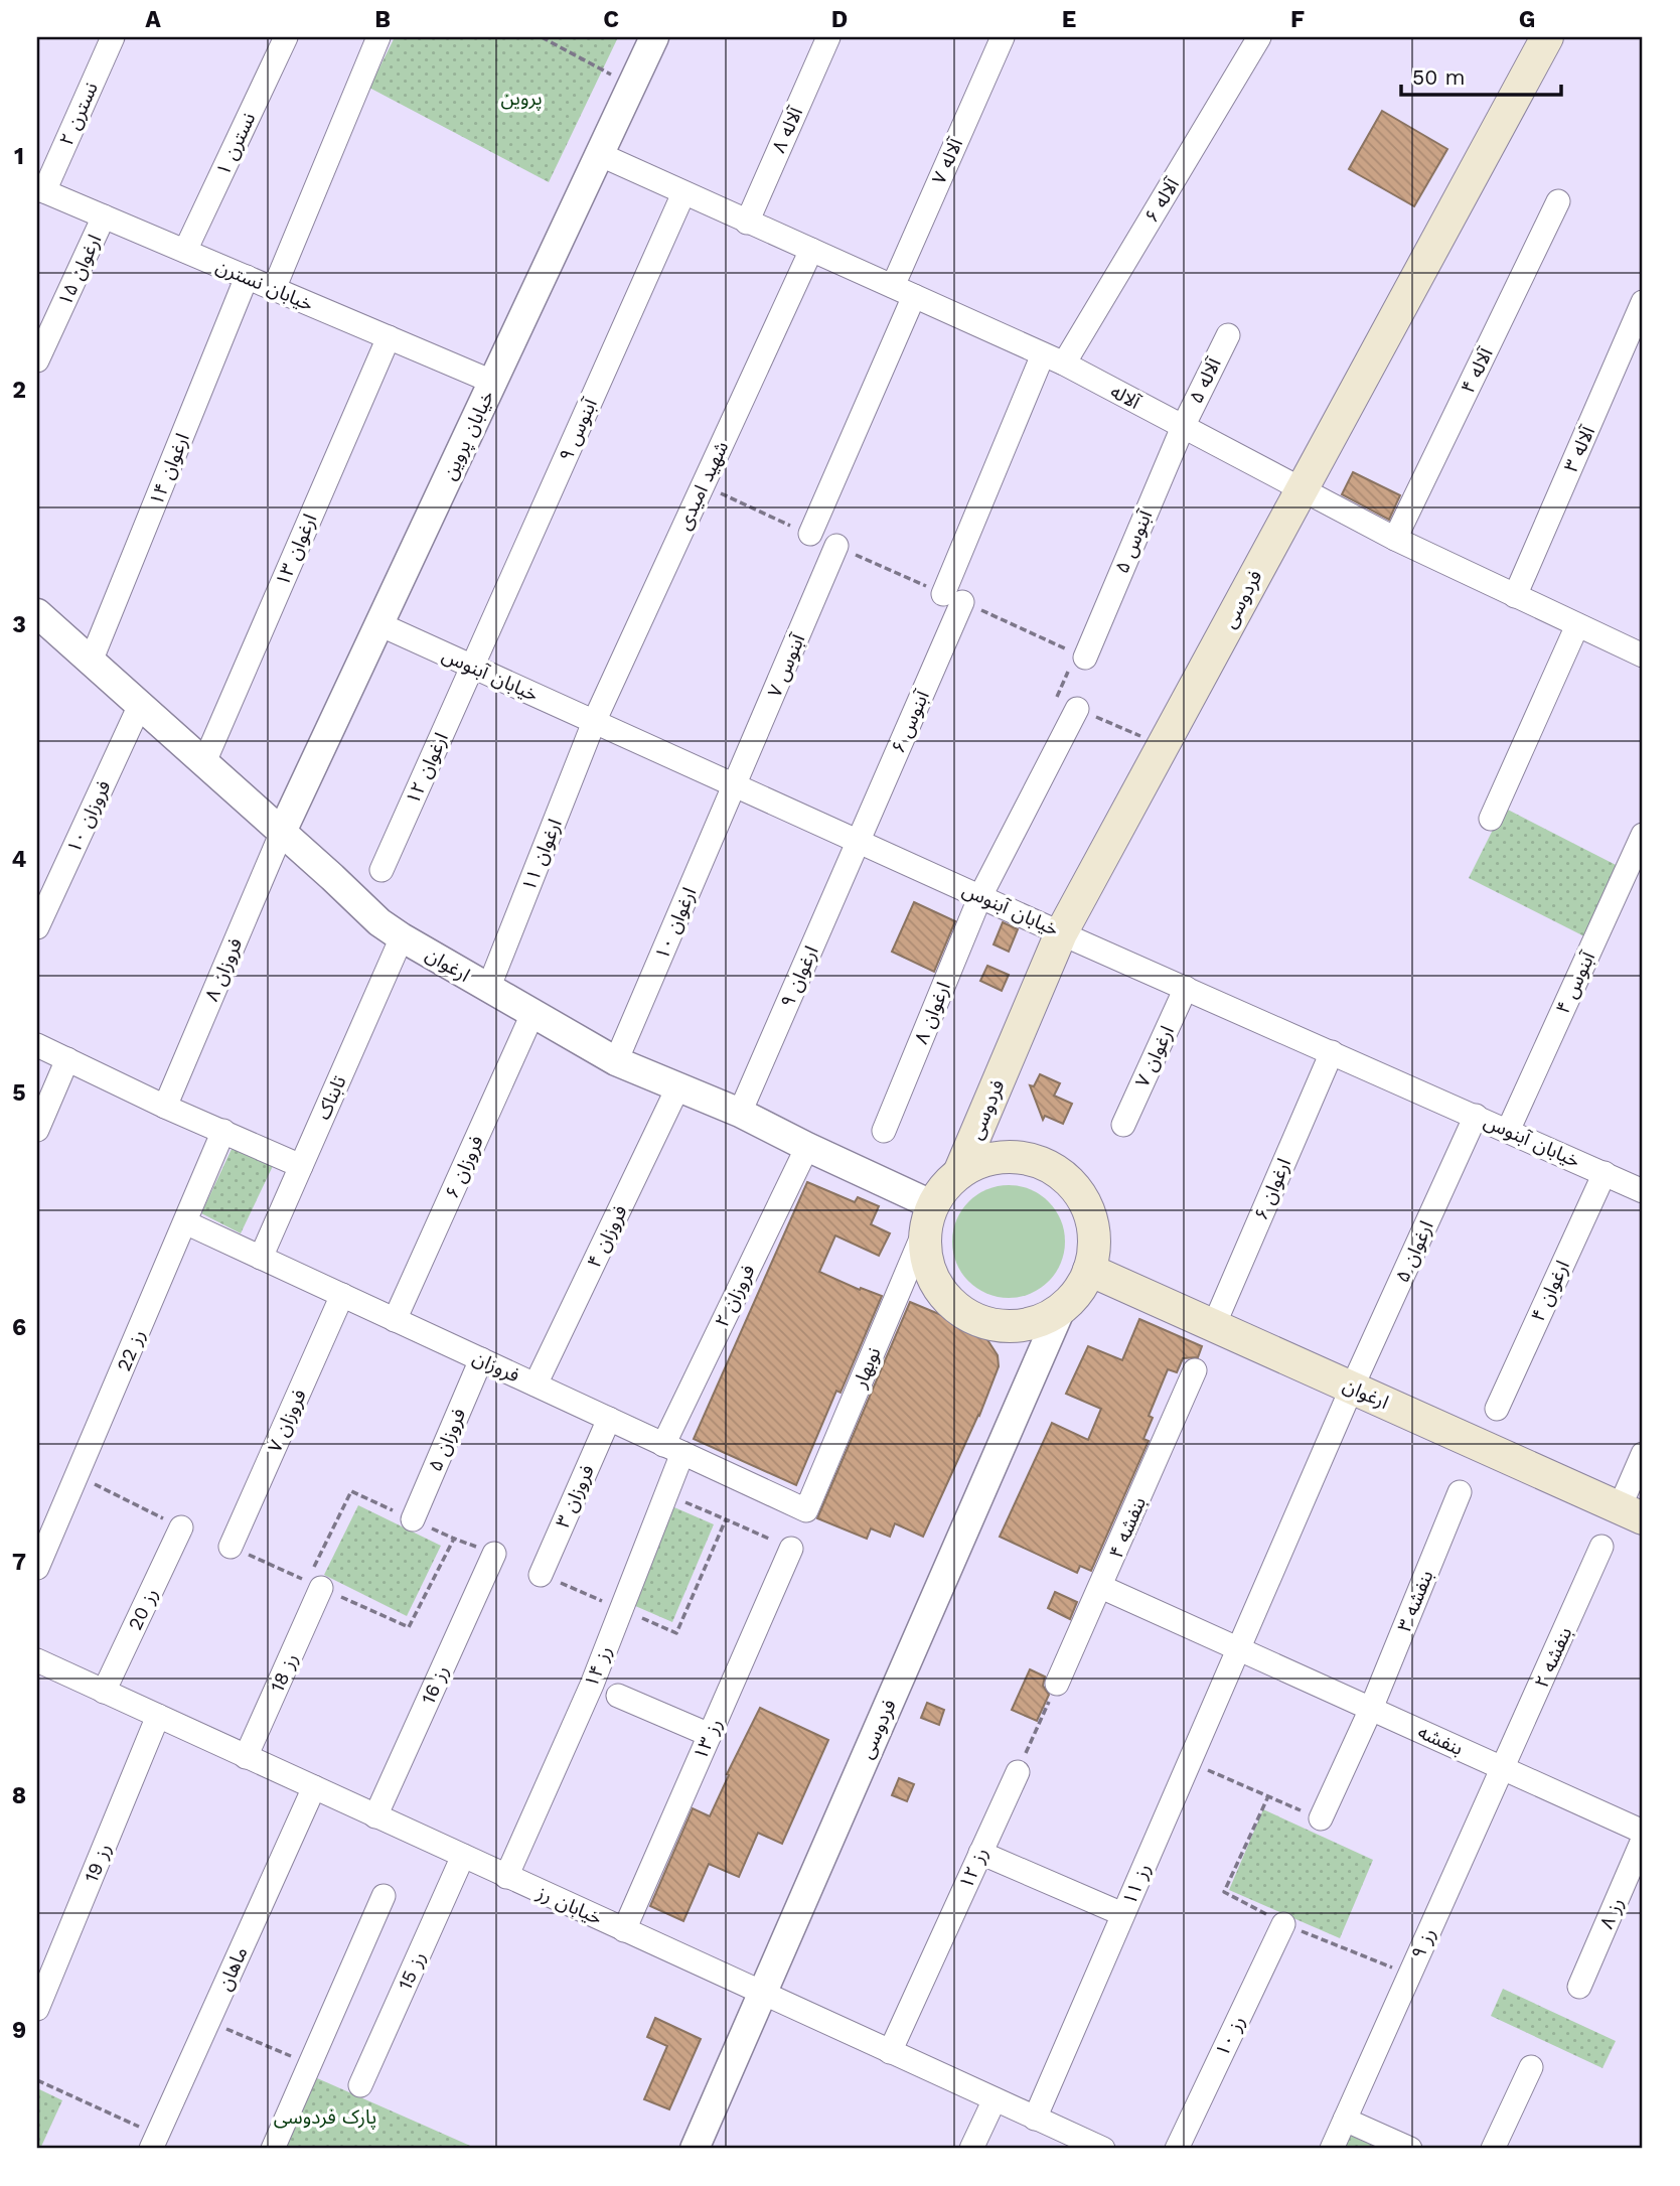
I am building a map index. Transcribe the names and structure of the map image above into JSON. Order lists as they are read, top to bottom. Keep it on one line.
{"streets":{"main road":["فردوسی","ارغوان"],"street":["نسترن ۲","آلاله ۸","نسترن ۱","آلاله ۷","آلاله ۶","ارغوان ۱۵","خیابان نسترن","آلاله ۴","آلاله ۵","آلاله","آبنوس ۹","خیابان پروین","آلاله ۳","ارغوان ۱۴","شهید امیدی","آبنوس ۵","ارغوان ۱۳","آبنوس ۷","خیابان آبنوس","آبنوس ۶","ارغوان ۱۲","فروزان ۱۰","ارغوان ۱۱","ارغوان ۱۰","فروزان ۸","ارغوان ۹","آبنوس ۴","ارغوان ۸","ارغوان ۷","تابناک","فروزان ۶","ارغوان ۶","فروزان ۴","ارغوان ۵","ارغوان ۴","فروزان ۲","رز 22","فروزان","نوبهار","فروزان ۷","فروزان ۵","فروزان ۳","بنفشه ۴","بنفشه ۳","رز 20","بنفشه ۲","رز ۱۴","رز 18","رز 16","رز ۱۳","بنفشه","رز 19","رز ۱۲","رز ۱۱","خیابان رز","رز ۸","رز ۹","ماهان","رز 15","رز ۱۰"]},"crossings":[["نسترن ۲","خیابان نسترن"],["آلاله ۸","آلاله"],["نسترن ۱","خیابان نسترن"],["آلاله ۷","آلاله"],["آلاله ۶","آلاله"],["آلاله ۶","آبنوس ۶"],["ارغوان ۱۵","خیابان نسترن"],["خیابان نسترن","خیابان پروین"],["خیابان نسترن","ارغوان ۱۴"],["خیابان نسترن","ارغوان ۱۳"],["آلاله ۴","آلاله"],["آلاله ۵","آلاله"],["آلاله ۵","آبنوس ۵"],["آلاله","آبنوس ۹"],["آلاله","خیابان پروین"],["آلاله","آلاله ۳"],["آلاله","شهید امیدی"],["آلاله","آبنوس ۵"],["آلاله","فردوسی"],["آلاله","آبنوس ۶"],["آبنوس ۹","خیابان آبنوس"],["آبنوس ۹","ارغوان ۱۲"],["خیابان پروین","خیابان آبنوس"],["خیابان پروین","ارغوان"],["خیابان پروین","فروزان ۸"],["ارغوان ۱۴","ارغوان"],["شهید امیدی","خیابان آبنوس"],["شهید امیدی","ارغوان ۱۱"],["ارغوان ۱۳","ارغوان"],["فردوسی","خیابان آبنوس"],["فردوسی","ارغوان"],["فردوسی","نوبهار"],["فردوسی","خیابان رز"],["آبنوس ۷","خیابان آبنوس"],["آبنوس ۷","ارغوان ۱۰"],["خیابان آبنوس","آبنوس ۶"],["خیابان آبنوس","ارغوان ۱۲"],["خیابان آبنوس","ارغوان ۱۱"],["خیابان آبنوس","ارغوان ۱۰"],["خیابان آبنوس","ارغوان ۹"],["خیابان آبنوس","آبنوس ۴"],["خیابان آبنوس","ارغوان ۸"],["خیابان آبنوس","ارغوان ۷"],["خیابان آبنوس","ارغوان ۶"],["خیابان آبنوس","ارغوان ۵"],["خیابان آبنوس","ارغوان ۴"],["آبنوس ۶","ارغوان ۹"],["فروزان ۱۰","ارغوان"],["ارغوان ۱۱","ارغوان"],["ارغوان ۱۰","ارغوان"],["ارغوان","فروزان ۸"],["ارغوان","ارغوان ۹"],["ارغوان","تابناک"],["ارغوان","فروزان ۶"],["ارغوان","ارغوان ۶"],["ارغوان","فروزان ۴"],["ارغوان","ارغوان ۵"],["ارغوان","فروزان ۲"],["ارغوان","نوبهار"],["تابناک","فروزان"],["فروزان ۶","فروزان"],["فروزان ۴","فروزان"],["فروزان ۲","فروزان"],["فروزان ۲","رز ۱۴"],["رز 22","فروزان"],["فروزان","نوبهار"],["فروزان","فروزان ۷"],["فروزان","فروزان ۵"],["فروزان","فروزان ۳"],["فروزان","رز ۱۴"],["بنفشه ۴","بنفشه"],["بنفشه ۳","بنفشه"],["رز 20","خیابان رز"],["بنفشه ۲","بنفشه"],["بنفشه ۲","رز ۹"],["رز ۱۴","خیابان رز"],["رز 18","خیابان رز"],["رز 16","خیابان رز"],["رز ۱۳","خیابان رز"],["بنفشه","رز ۱۱"],["بنفشه","رز ۹"],["رز 19","خیابان رز"],["رز ۱۲","خیابان رز"],["رز ۱۱","خیابان رز"],["خیابان رز","ماهان"],["خیابان رز","رز 15"]],"parks":["پروین","پارک فردوسی"],"scale_bar":"50 m","grid":{"columns":["A","B","C","D","E","F","G"],"rows":["1","2","3","4","5","6","7","8","9"]}}
